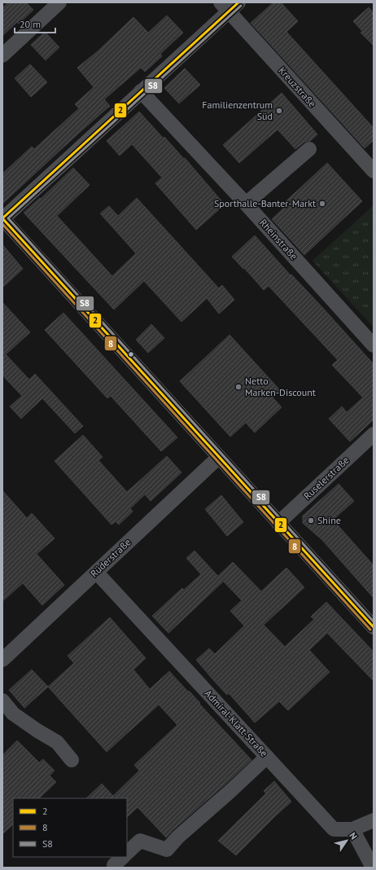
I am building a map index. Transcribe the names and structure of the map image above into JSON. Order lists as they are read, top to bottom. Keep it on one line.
{"streets":{"street":["Kreuzstraße","Rheinstraße","Ruselerstraße","Rüderstraße","Admiral-Klatt-Straße"]},"crossings":[["Rüderstraße","Admiral-Klatt-Straße"]],"places":["Familienzentrum Süd","Sporthalle-Banter-Markt","Netto Marken-Discount","Shine"],"lines":["transit line 2","transit line S8","transit line 8"],"legend":["2","8","S8"],"scale_bar":"20 m","north":"top right"}
